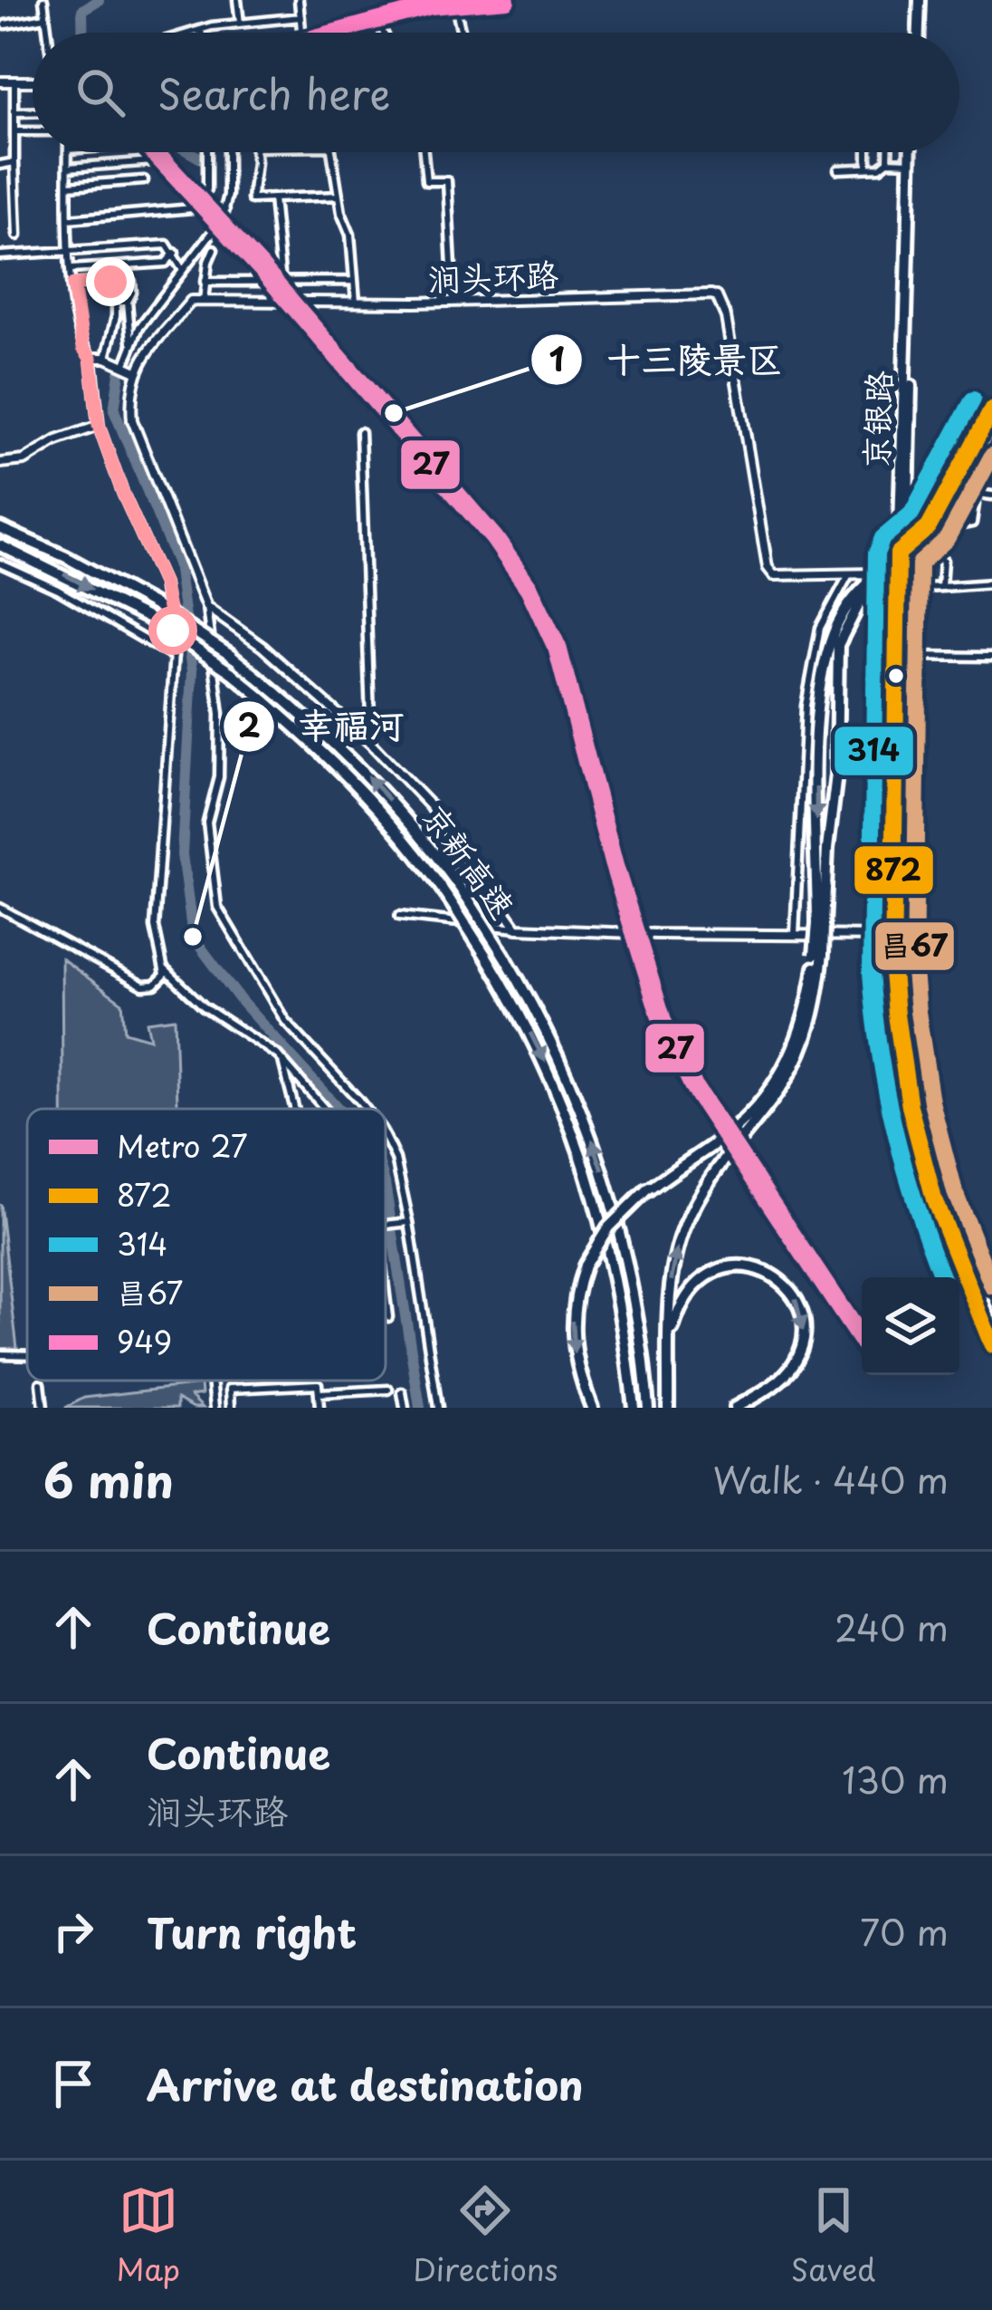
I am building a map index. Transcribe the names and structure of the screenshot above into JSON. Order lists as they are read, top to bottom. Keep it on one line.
{"streets":{"highway":["京银路","京新高速"],"street":["涧头环路"]},"places":["十三陵景区","幸福河"],"lines":["transit line 949","metro line 27","transit line 314","transit line 872","transit line 昌67"],"legend":["Metro 27","872","314","昌67","949"],"page":{"search":"Search here","heading":["6 min","Walk · 440 m"],"list":[["Continue","240 m"],["Continue","涧头环路","130 m"],["Turn right","70 m"],"Arrive at destination"],"nav":["Map","Directions","Saved"]}}
